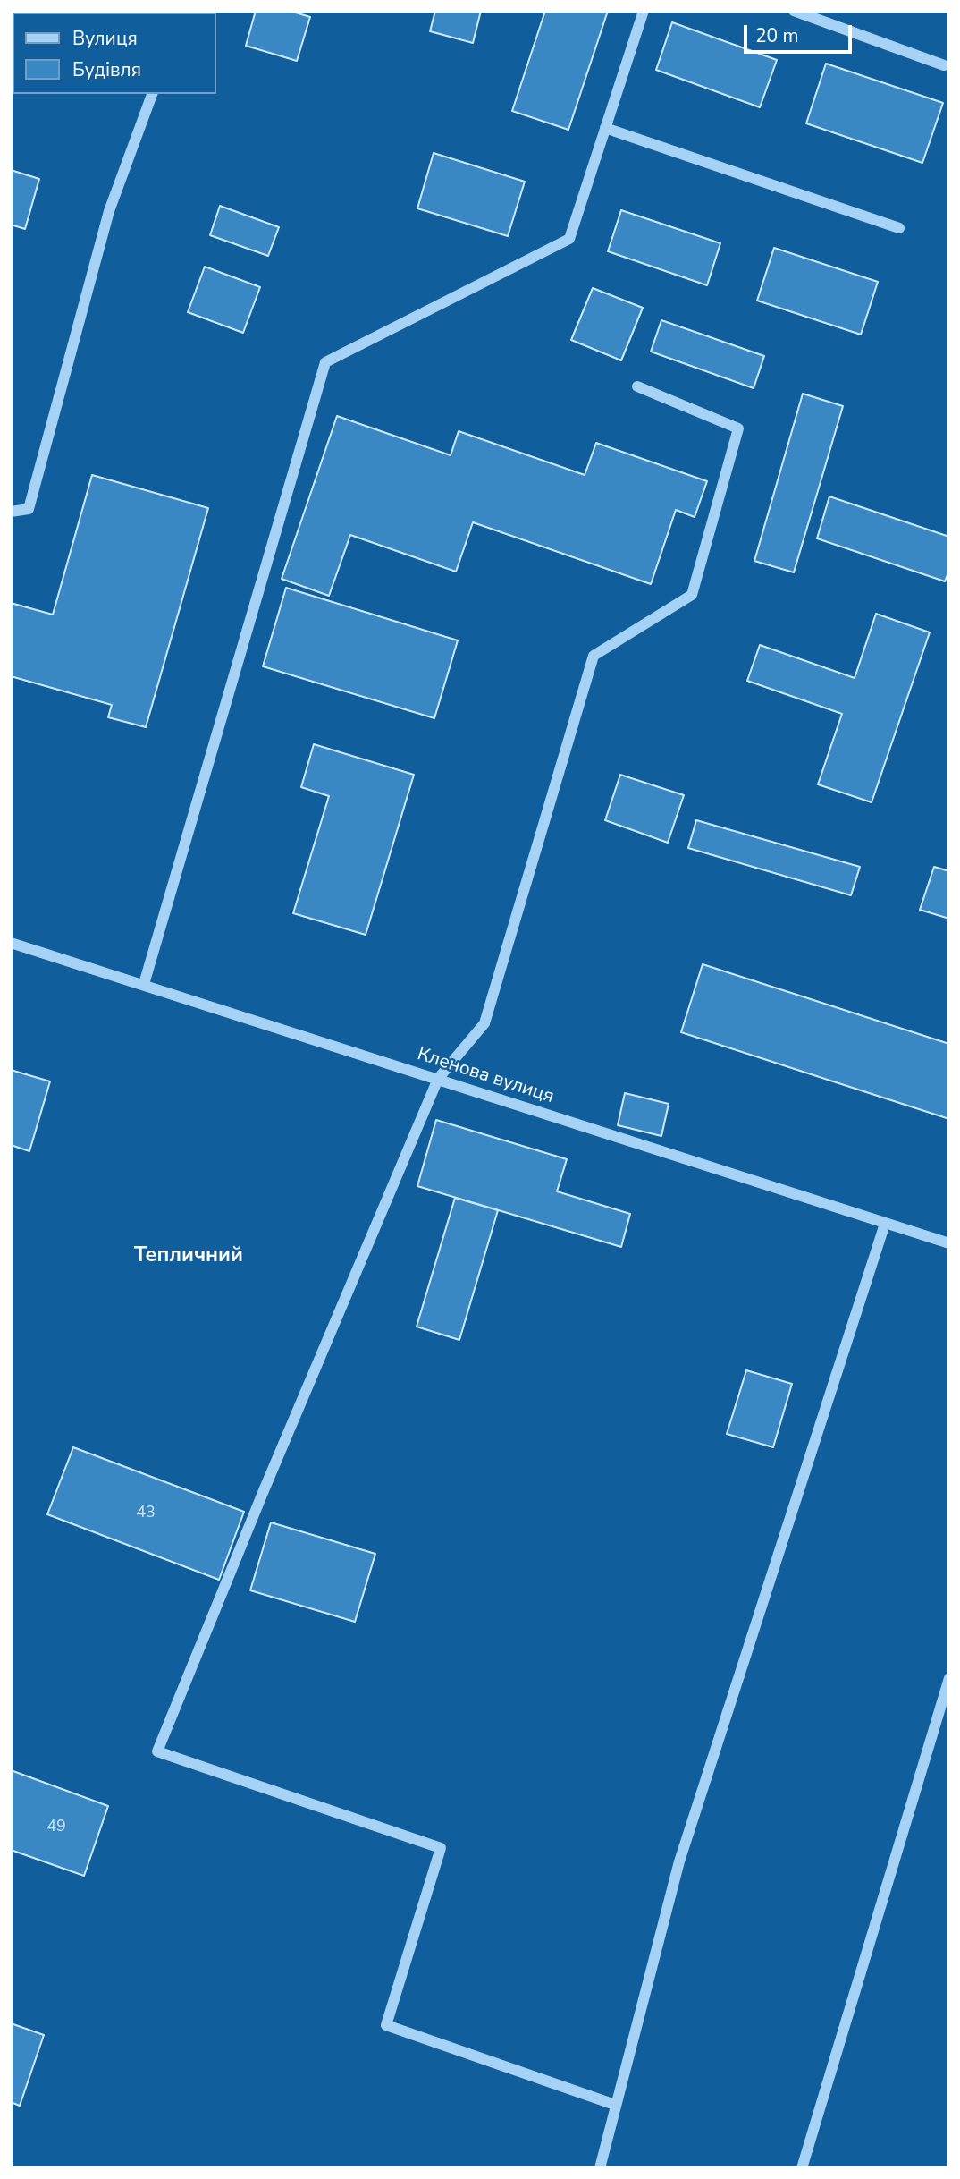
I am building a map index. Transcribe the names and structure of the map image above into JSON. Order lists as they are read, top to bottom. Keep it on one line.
{"streets":{"street":["Кленова вулиця"]},"districts":["Тепличний"],"house_numbers":["43","49"],"legend":["Вулиця","Будівля"],"scale_bar":"20 m"}
